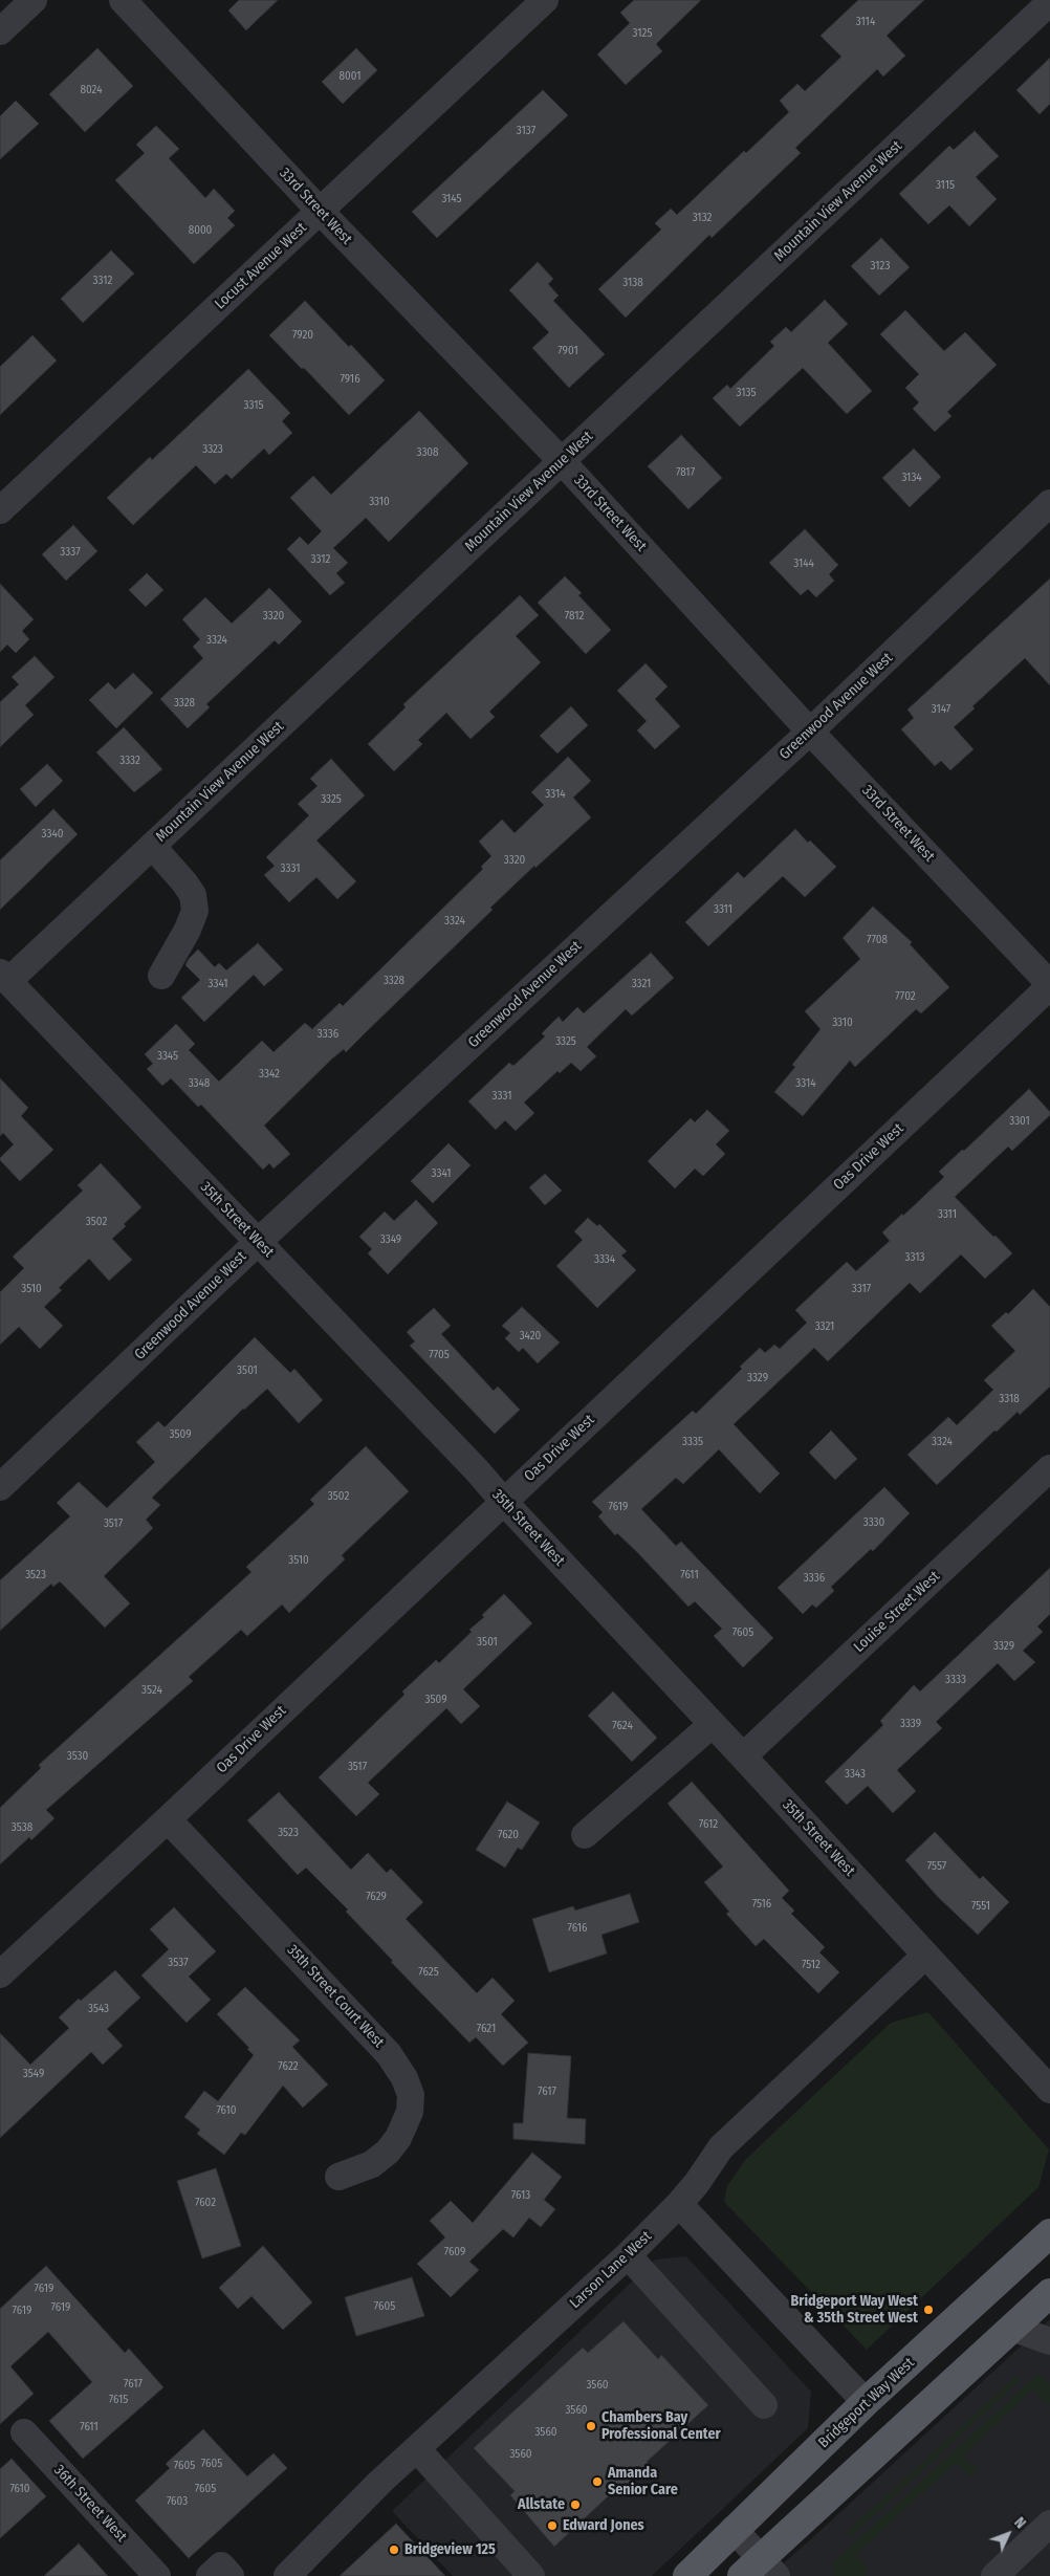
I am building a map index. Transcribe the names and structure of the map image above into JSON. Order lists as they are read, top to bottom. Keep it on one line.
{"streets":{"main road":["Bridgeport Way West"],"street":["Mountain View Avenue West","33rd Street West","Locust Avenue West","Greenwood Avenue West","Oas Drive West","35th Street West","Louise Street West","35th Street Court West","Larson Lane West","36th Street West"]},"crossings":[["Mountain View Avenue West","33rd Street West"],["Mountain View Avenue West","35th Street West"],["33rd Street West","Locust Avenue West"],["33rd Street West","Greenwood Avenue West"],["33rd Street West","Oas Drive West"],["Greenwood Avenue West","35th Street West"],["Oas Drive West","35th Street West"],["Oas Drive West","35th Street Court West"],["35th Street West","Louise Street West"],["35th Street West","Larson Lane West"]],"places":["Bridgeport Way West & 35th Street West","Chambers Bay Professional Center","Amanda Senior Care","Allstate","Edward Jones","Bridgeview 125"],"house_numbers":["3114","3125","8001","8024","3137","3115","3145","3132","8000","3123","3312","3138","7920","7901","7916","3135","3315","3323","3308","7817","3134","3310","3337","3312","3144","3320","7812","3324","3328","3147","3332","3314","3325","3340","3320","3331","3311","3324","7708","3328","3341","3321","7702","3310","3336","3325","3345","3342","3348","3314","3331","3301","3341","3311","3502","3349","3313","3334","3510","3317","3321","3420","7705","3501","3329","3318","3509","3335","3324","3502","7619","3330","3517","3510","3523","7611","3336","7605","3501","3329","3333","3524","3509","3339","7624","3530","3517","3343","7612","3538","3523","7620","7557","7629","7516","7551","7616","3537","7512","7625","3543","7621","7622","3549","7617","7610","7613","7602","7609","7619","7605","7619","7619","7617","3560","7615","3560","7611","3560","3560","7605","7605","7610","7605","7603"],"north":"top right"}
